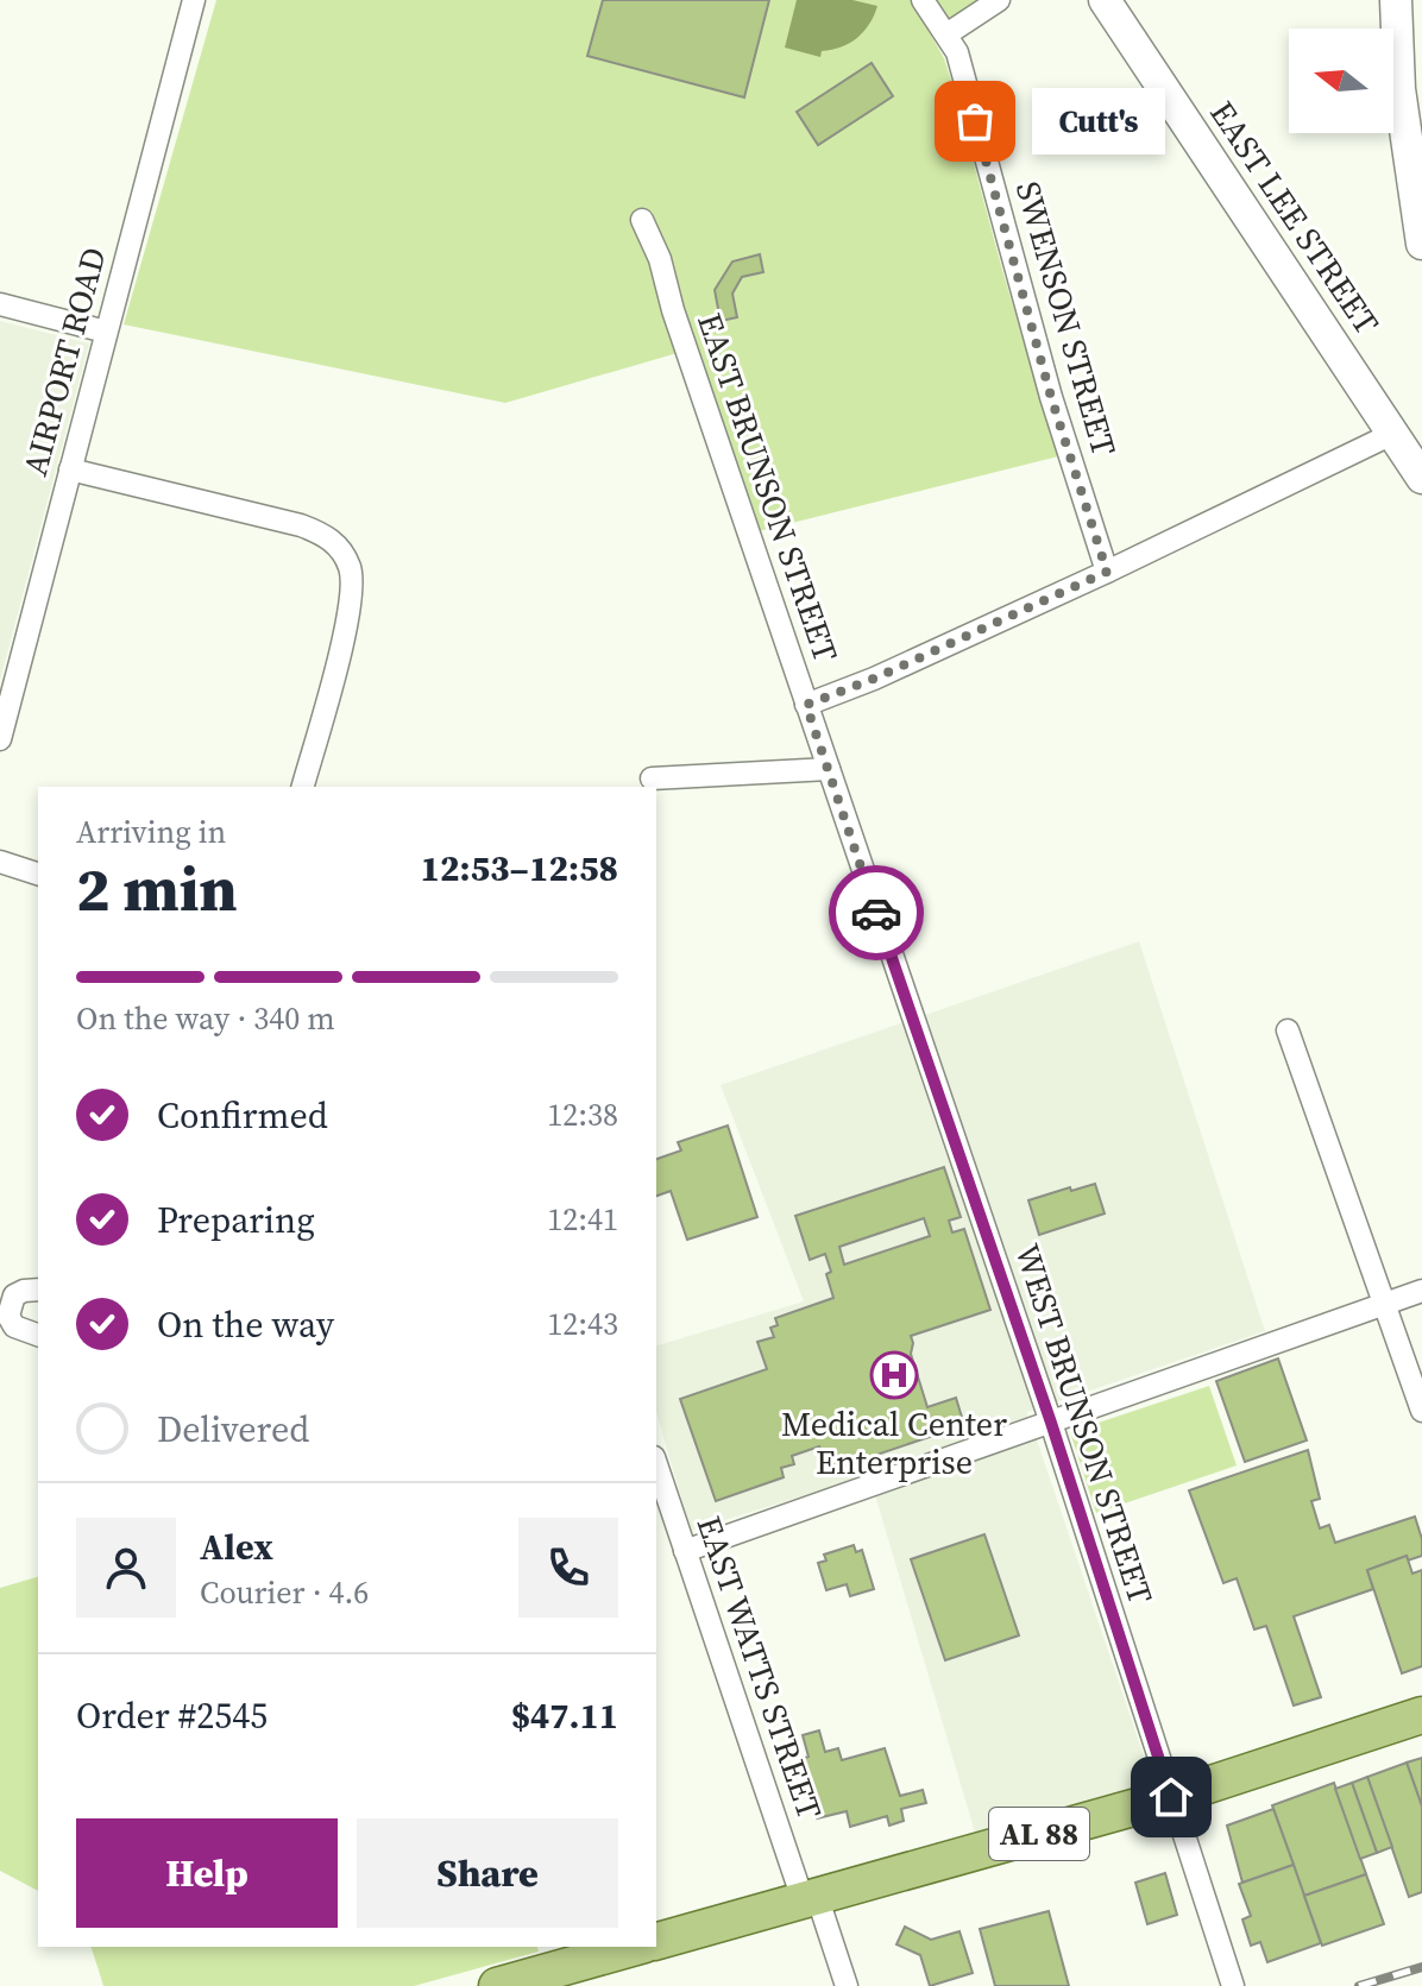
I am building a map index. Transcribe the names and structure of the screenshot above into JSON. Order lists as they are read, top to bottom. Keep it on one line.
{"streets":{"main road":["EAST LEE STREET","AL 88"],"street":["SWENSON STREET","AIRPORT ROAD","EAST BRUNSON STREET","WEST BRUNSON STREET","EAST WATTS STREET"]},"crossings":[["EAST BRUNSON STREET","WEST BRUNSON STREET"],["WEST BRUNSON STREET","AL 88"],["EAST WATTS STREET","AL 88"]],"places":{"other":["Cutt's"],"hospital":["Medical Center Enterprise"]},"north":"left","page":{"bubble":"Cutt's","heading":["2 min","Arriving in","12:53–12:58"],"panel":["Alex","Courier · 4.6","Order #2545","$47.11"],"bar":"On the way · 340 m","list":[["Confirmed","12:38"],["Preparing","12:41"],["On the way","12:43"],"Delivered"],"buttons":["Help","Share"]}}
